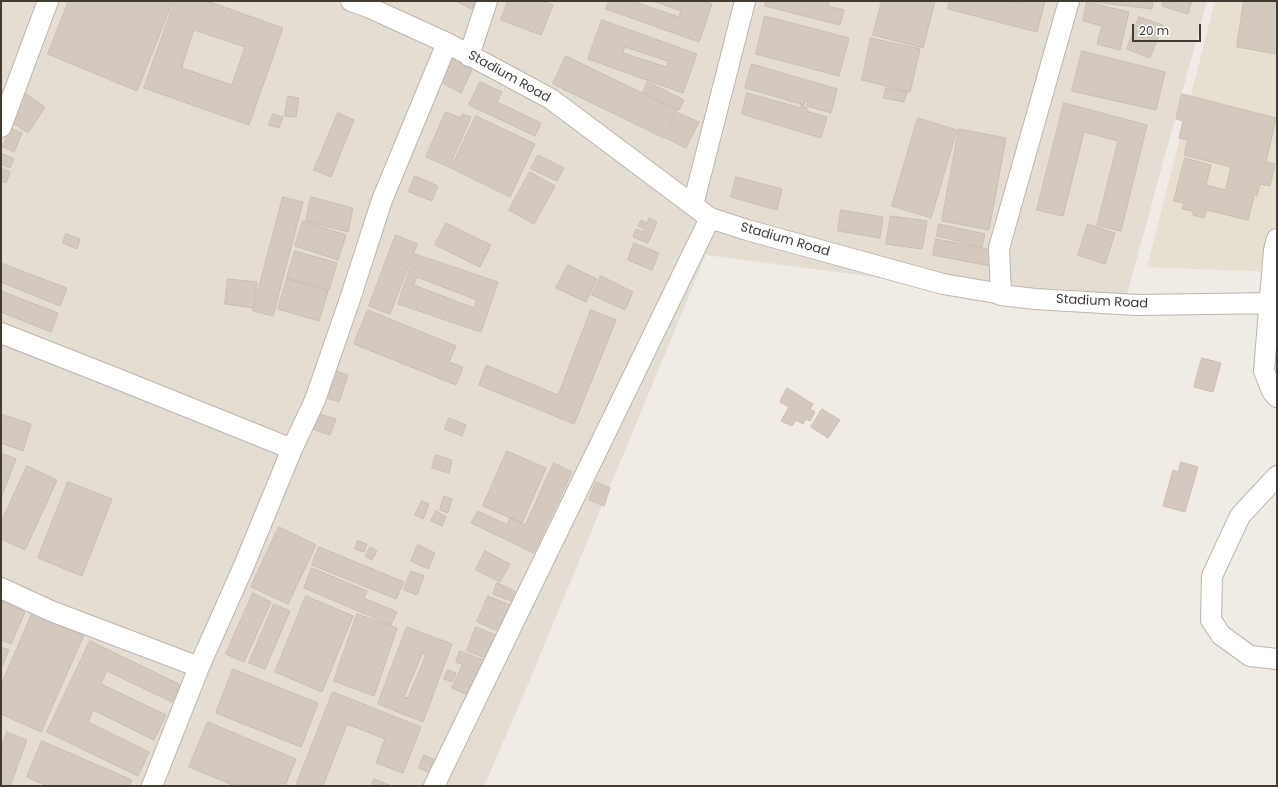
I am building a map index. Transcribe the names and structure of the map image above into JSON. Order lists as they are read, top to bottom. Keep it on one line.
{"streets":{"street":["Stadium Road"]},"scale_bar":"20 m"}
